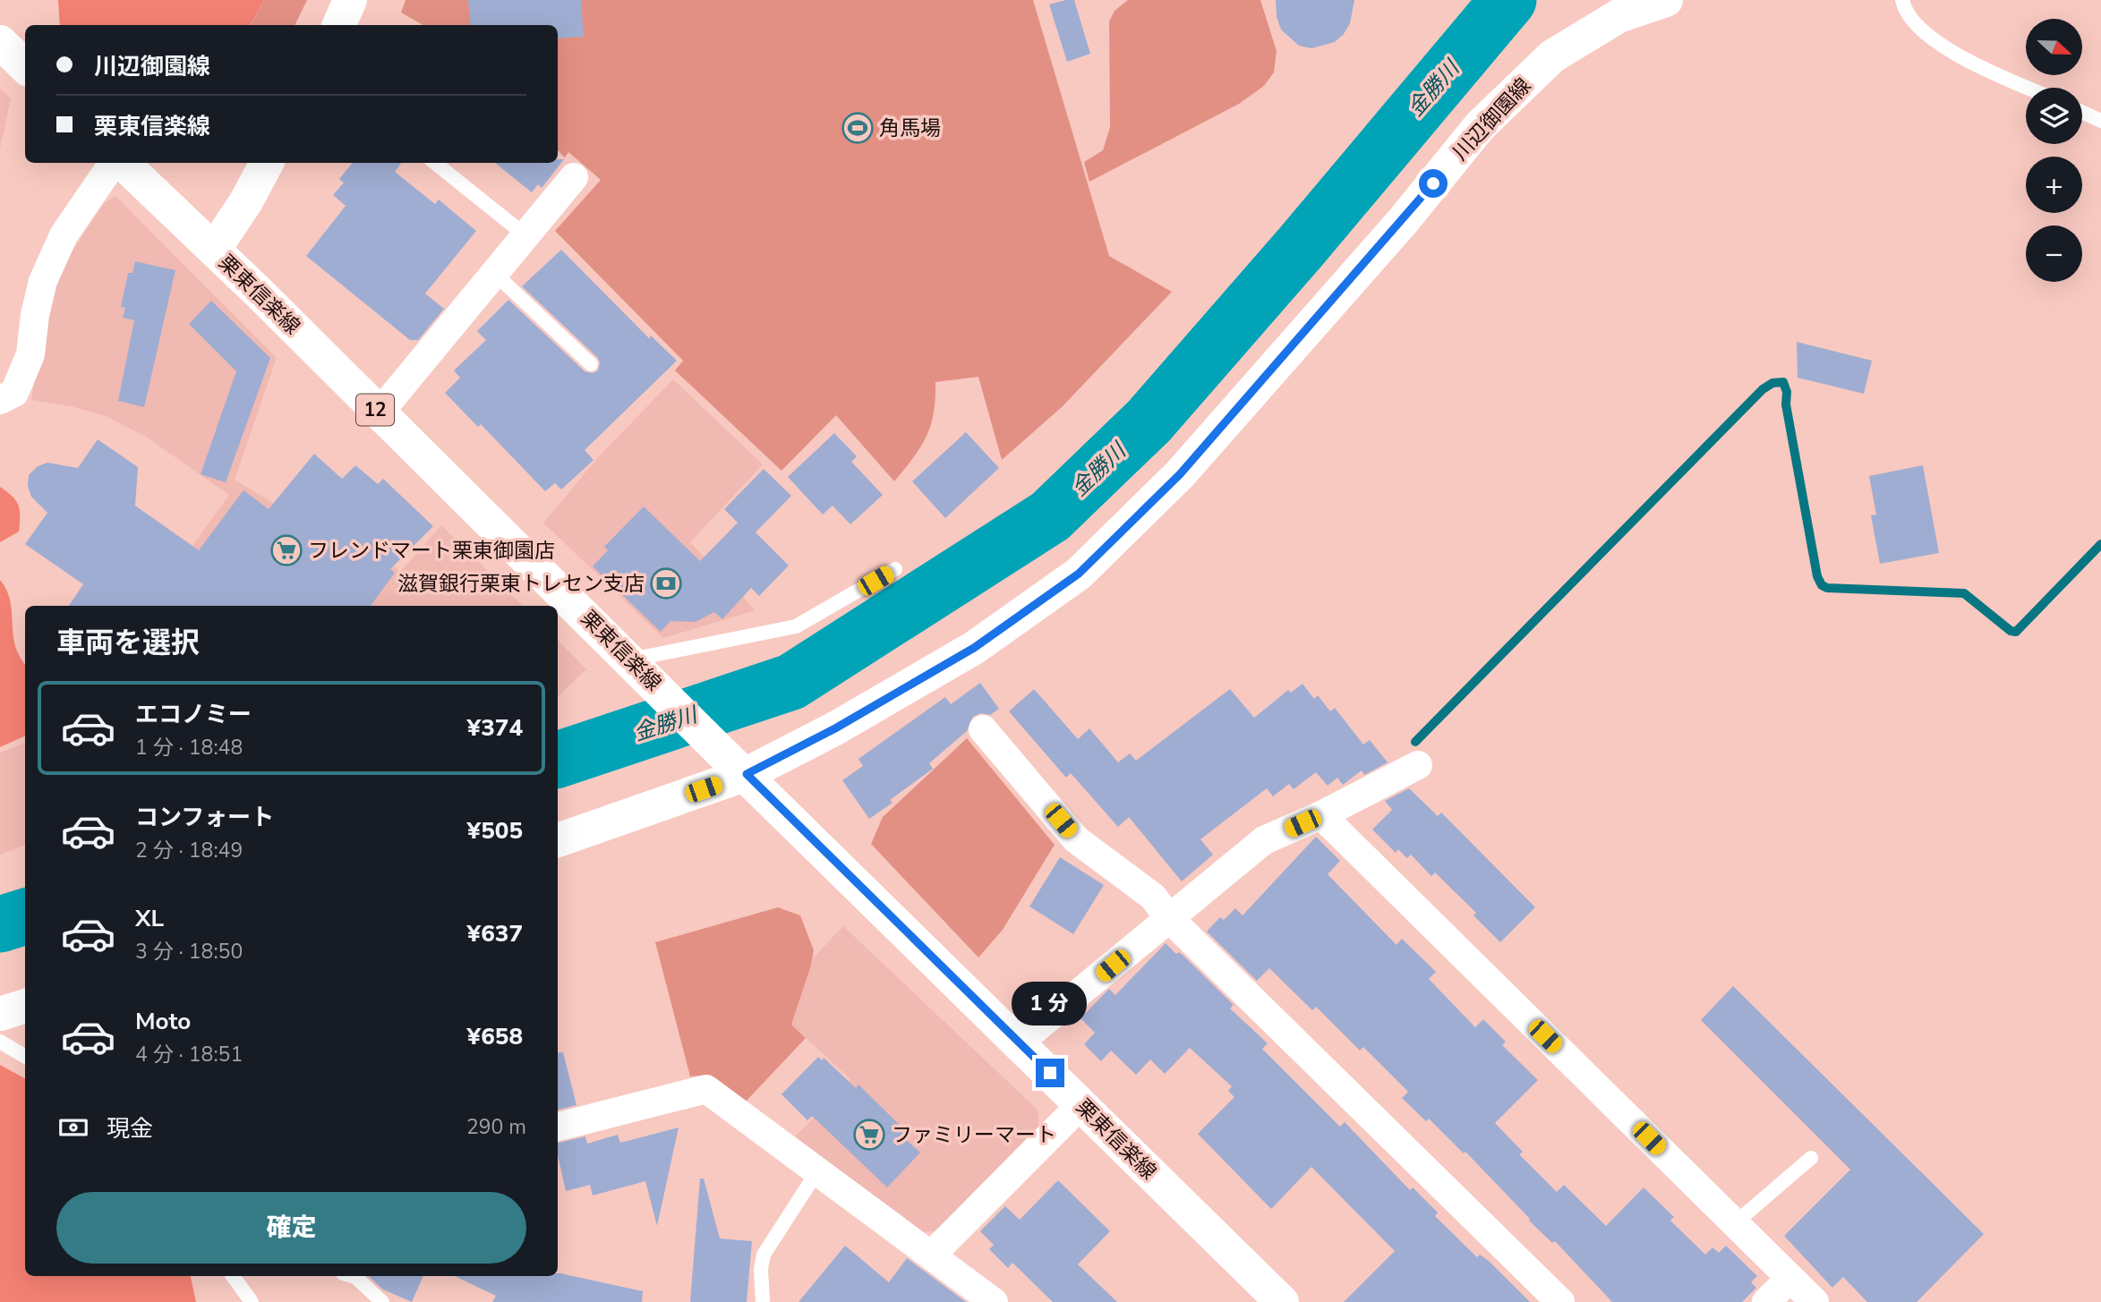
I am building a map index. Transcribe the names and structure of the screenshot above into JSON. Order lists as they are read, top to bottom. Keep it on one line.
{"streets":{"main road":["川辺御園線","栗東信楽線","12"]},"crossings":[["川辺御園線","栗東信楽線"]],"water":["金勝川"],"places":{"sports":["角馬場"],"supermarket":["フレンドマート栗東御園店","ファミリーマート"],"bank":["滋賀銀行栗東トレセン支店"]},"north":"right","page":{"map_buttons":["+","−"],"banner":["川辺御園線","栗東信楽線"],"heading":"車両を選択","list":[{"name":"エコノミー","note":"1 分 · 18:48","value":"¥374"},{"name":"コンフォート","note":"2 分 · 18:49","value":"¥505"},{"name":"XL","note":"3 分 · 18:50","value":"¥637"},{"name":"Moto","note":"4 分 · 18:51","value":"¥658"}],"bubble":"1 分","pay":["現金","290 m"],"buttons":"確定"}}
